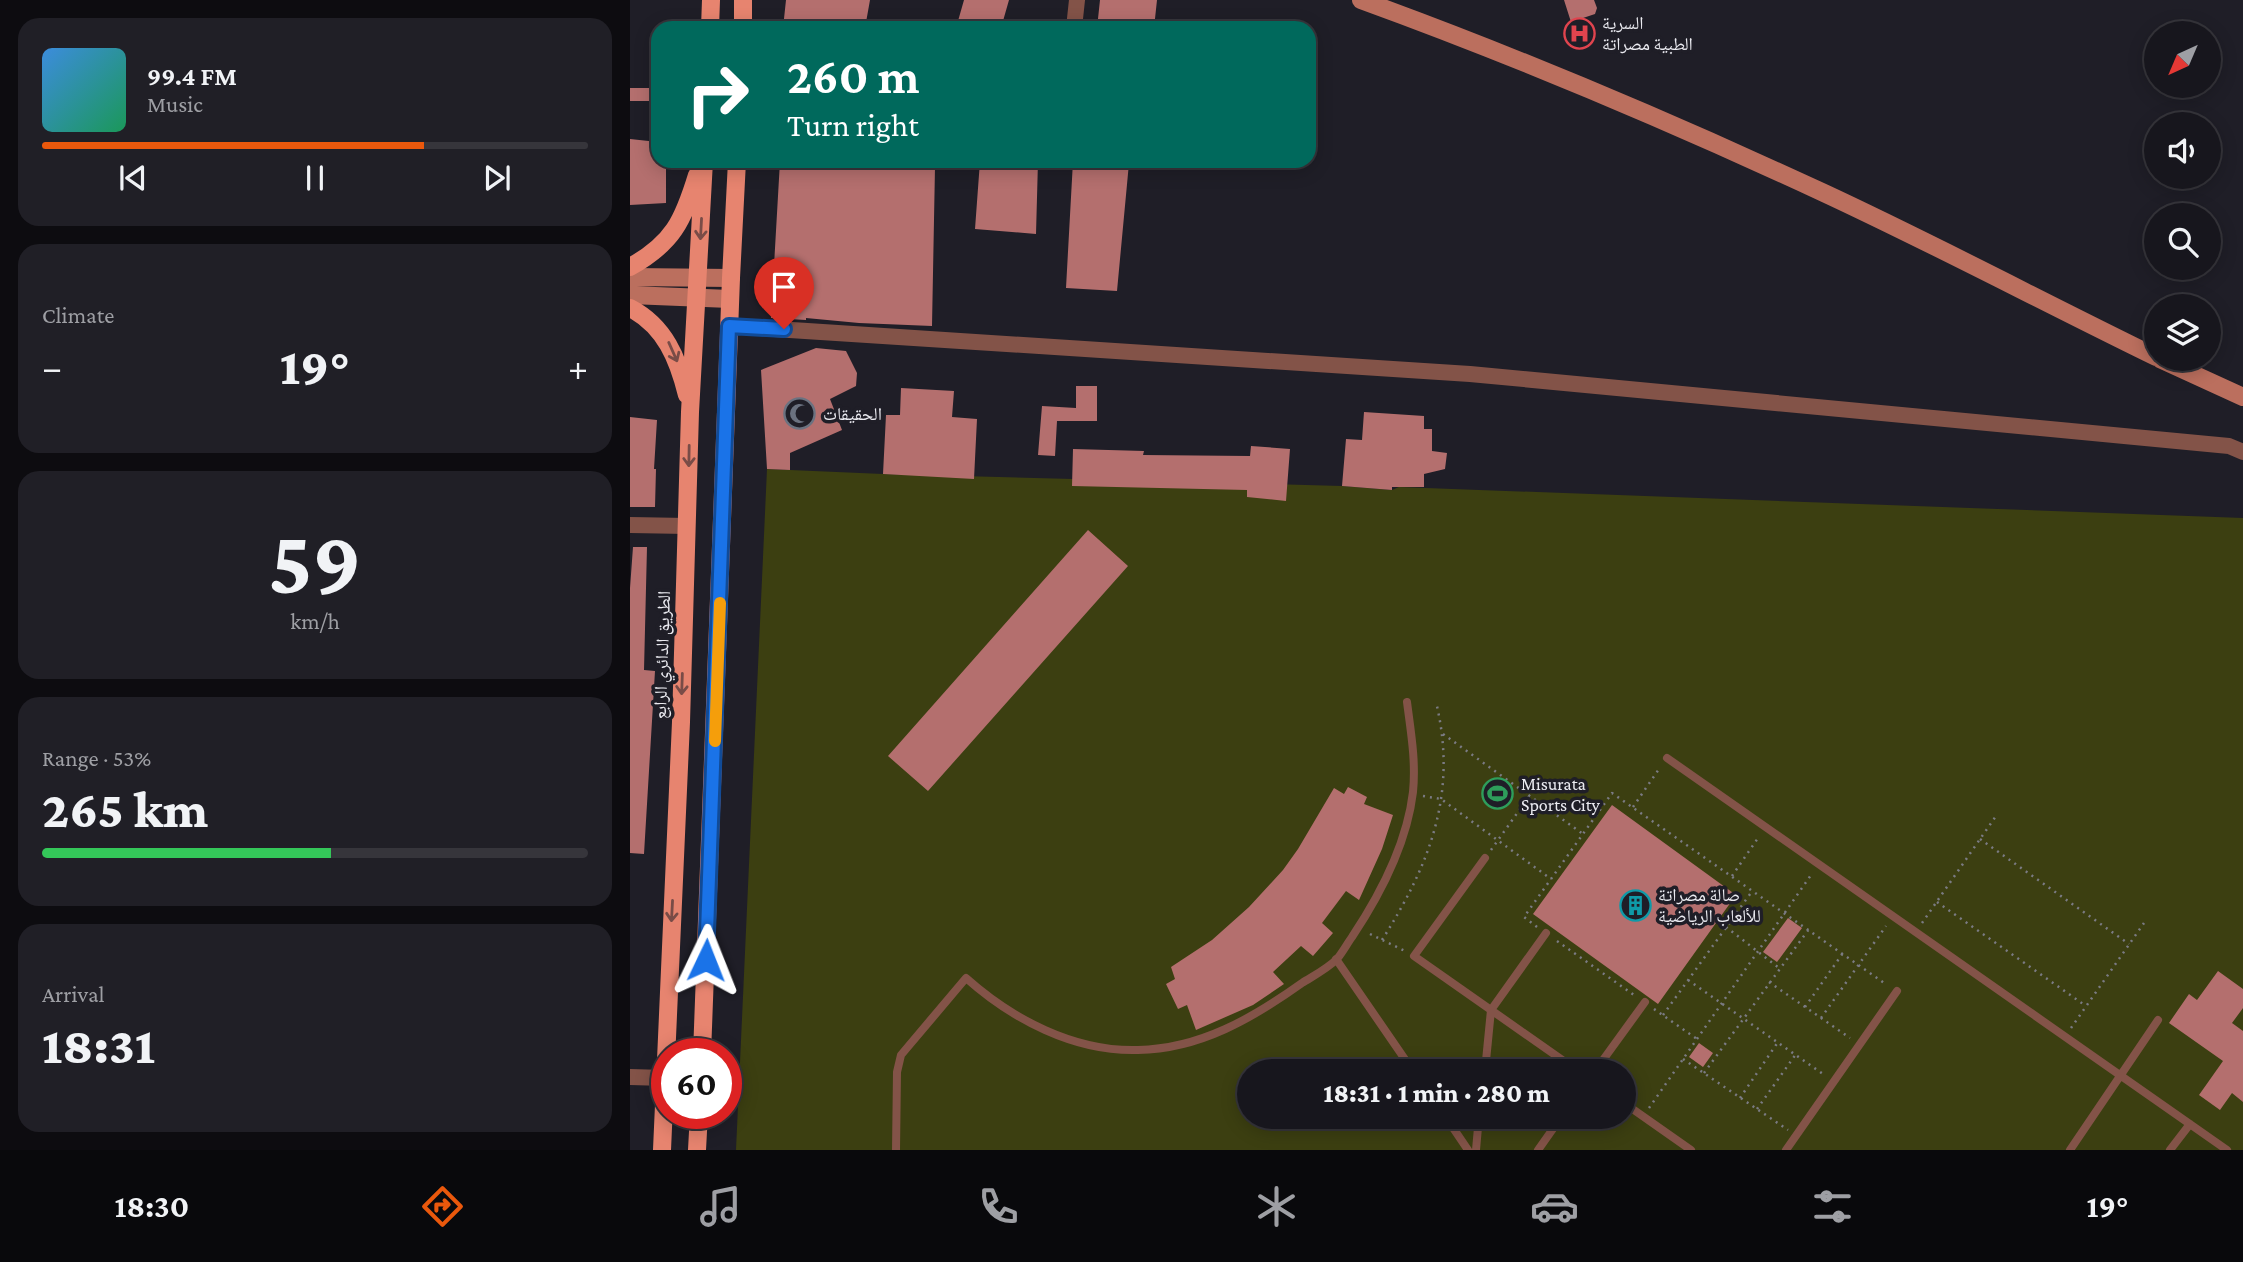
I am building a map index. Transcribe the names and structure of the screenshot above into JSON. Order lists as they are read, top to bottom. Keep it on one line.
{"streets":{"main road":["الطريق الدائري الرابع"]},"places":{"hospital":["السرية الطبية مصراتة"],"mosque":["الحقيقات"],"sports":["Misurata Sports City"],"building":["صالة مصراتة للألعاب الرياضية"]},"north":"bottom left","page":{"turn":["260 m","Turn right"],"song":["99.4 FM","Music"],"tile":["Climate",["59","km/h"],["Range · 53%","265 km"],["Arrival","18:31"]],"heat":["−","19°","+"],"limit":"60","trip":"18:31 · 1 min · 280 m","tabs":["18:30","19°"]}}
